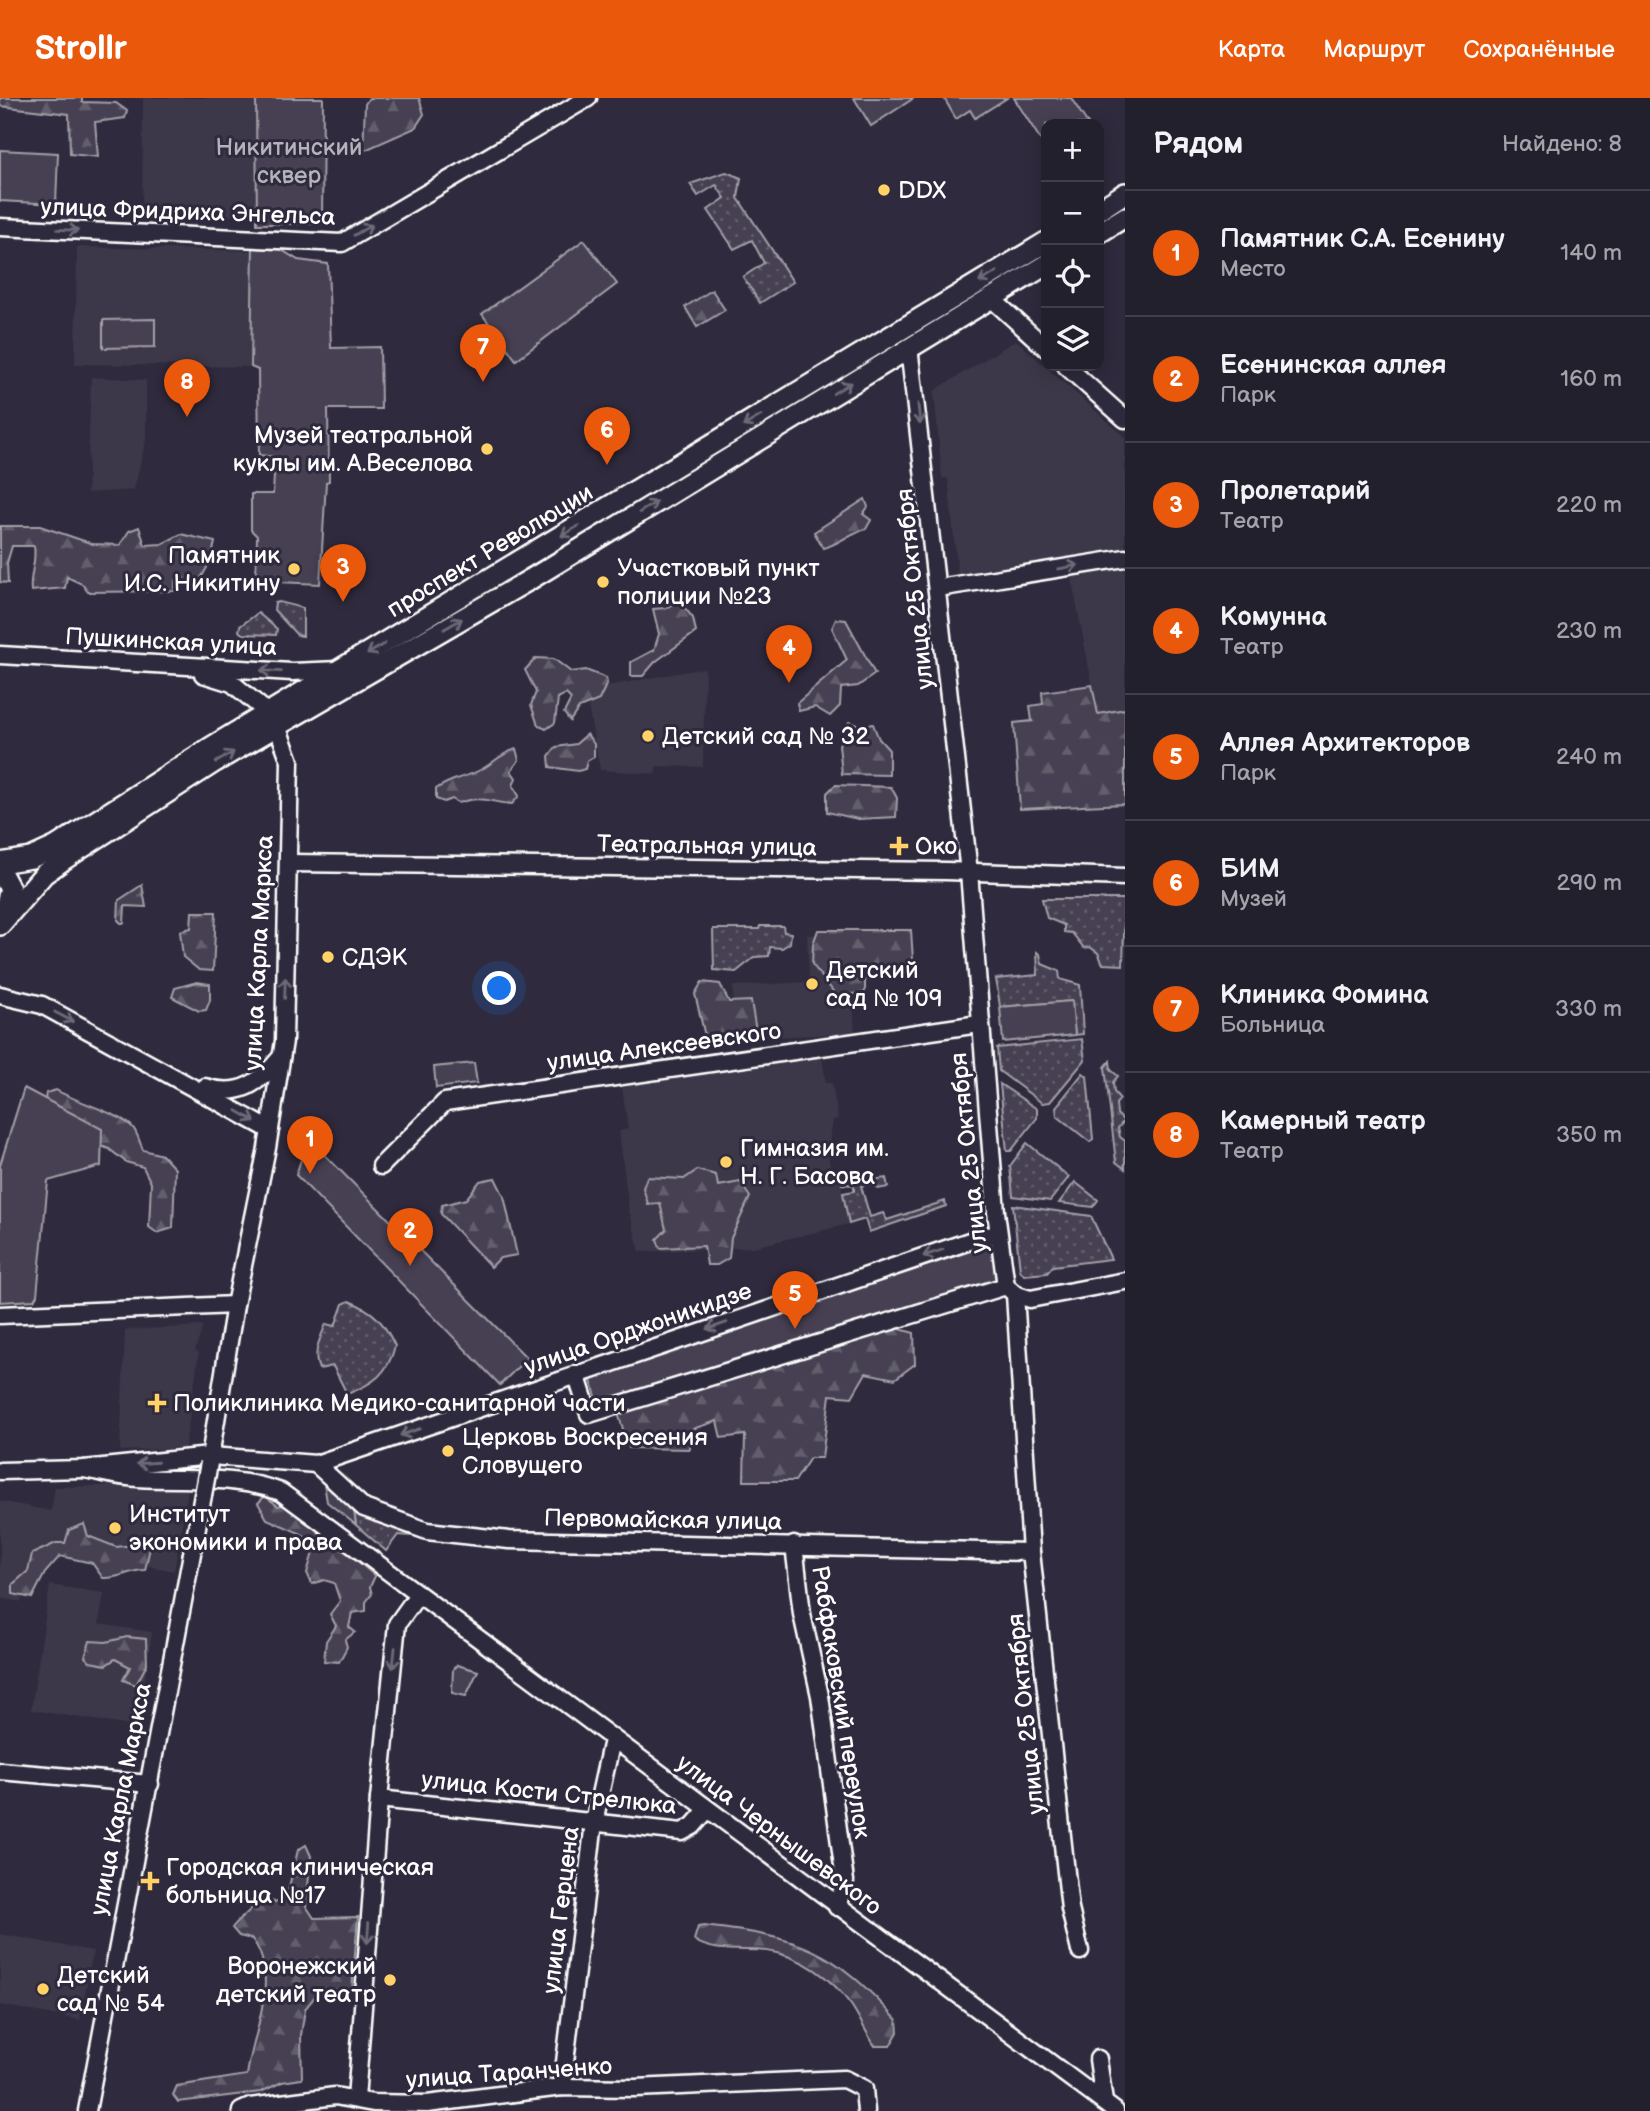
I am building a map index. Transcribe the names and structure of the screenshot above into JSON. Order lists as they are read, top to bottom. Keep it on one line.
{"streets":{"main road":["проспект Революции"],"street":["улица Фридриха Энгельса","улица 25 Октября","Пушкинская улица","Театральная улица","улица Карла Маркса","улица Алексеевского","улица Орджоникидзе","Первомайская улица","Рабфаковский переулок","улица Кости Стрелюка","улица Чернышевского","улица Герцена","улица Таранченко"]},"crossings":[["проспект Революции","улица 25 Октября"],["проспект Революции","Пушкинская улица"],["проспект Революции","улица Карла Маркса"],["улица 25 Октября","Театральная улица"],["улица 25 Октября","улица Алексеевского"],["улица 25 Октября","улица Орджоникидзе"],["улица 25 Октября","Первомайская улица"],["Пушкинская улица","улица Карла Маркса"],["Театральная улица","улица Карла Маркса"],["улица Карла Маркса","улица Орджоникидзе"],["улица Орджоникидзе","Первомайская улица"],["улица Орджоникидзе","улица Чернышевского"],["Первомайская улица","Рабфаковский переулок"],["Рабфаковский переулок","улица Чернышевского"],["улица Кости Стрелюка","улица Чернышевского"],["улица Кости Стрелюка","улица Герцена"],["улица Чернышевского","улица Герцена"],["улица Герцена","улица Таранченко"]],"one_way":["улица Фридриха Энгельса","Пушкинская улица"],"parks":["Никитинский сквер"],"places":{"other":["DDX","Музей театральной куклы им. А.Веселова","Памятник И.С. Никитину","Участковый пункт полиции №23","Детский сад № 32","СДЭК","Детский сад № 109","Гимназия им. Н. Г. Басова","Церковь Воскресения Словущего","Институт экономики и права","Воронежский детский театр","Детский сад № 54"],"health":["Око","Поликлиника Медико-санитарной части","Городская клиническая больница №17"]},"page":{"header":"Strollr","nav":["Карта","Маршрут","Сохранённые"],"heading":["Рядом","Найдено: 8"],"map_buttons":["+","−"],"list":[{"mark":"1","name":"Памятник С.А. Есенину","note":"Место","value":"140 m"},{"mark":"2","name":"Есенинская аллея","note":"Парк","value":"160 m"},{"mark":"3","name":"Пролетарий","note":"Театр","value":"220 m"},{"mark":"4","name":"Комунна","note":"Театр","value":"230 m"},{"mark":"5","name":"Аллея Архитекторов","note":"Парк","value":"240 m"},{"mark":"6","name":"БИМ","note":"Музей","value":"290 m"},{"mark":"7","name":"Клиника Фомина","note":"Больница","value":"330 m"},{"mark":"8","name":"Камерный театр","note":"Театр","value":"350 m"}],"pins":["7","8","6","3","4","1","2","5"]}}
